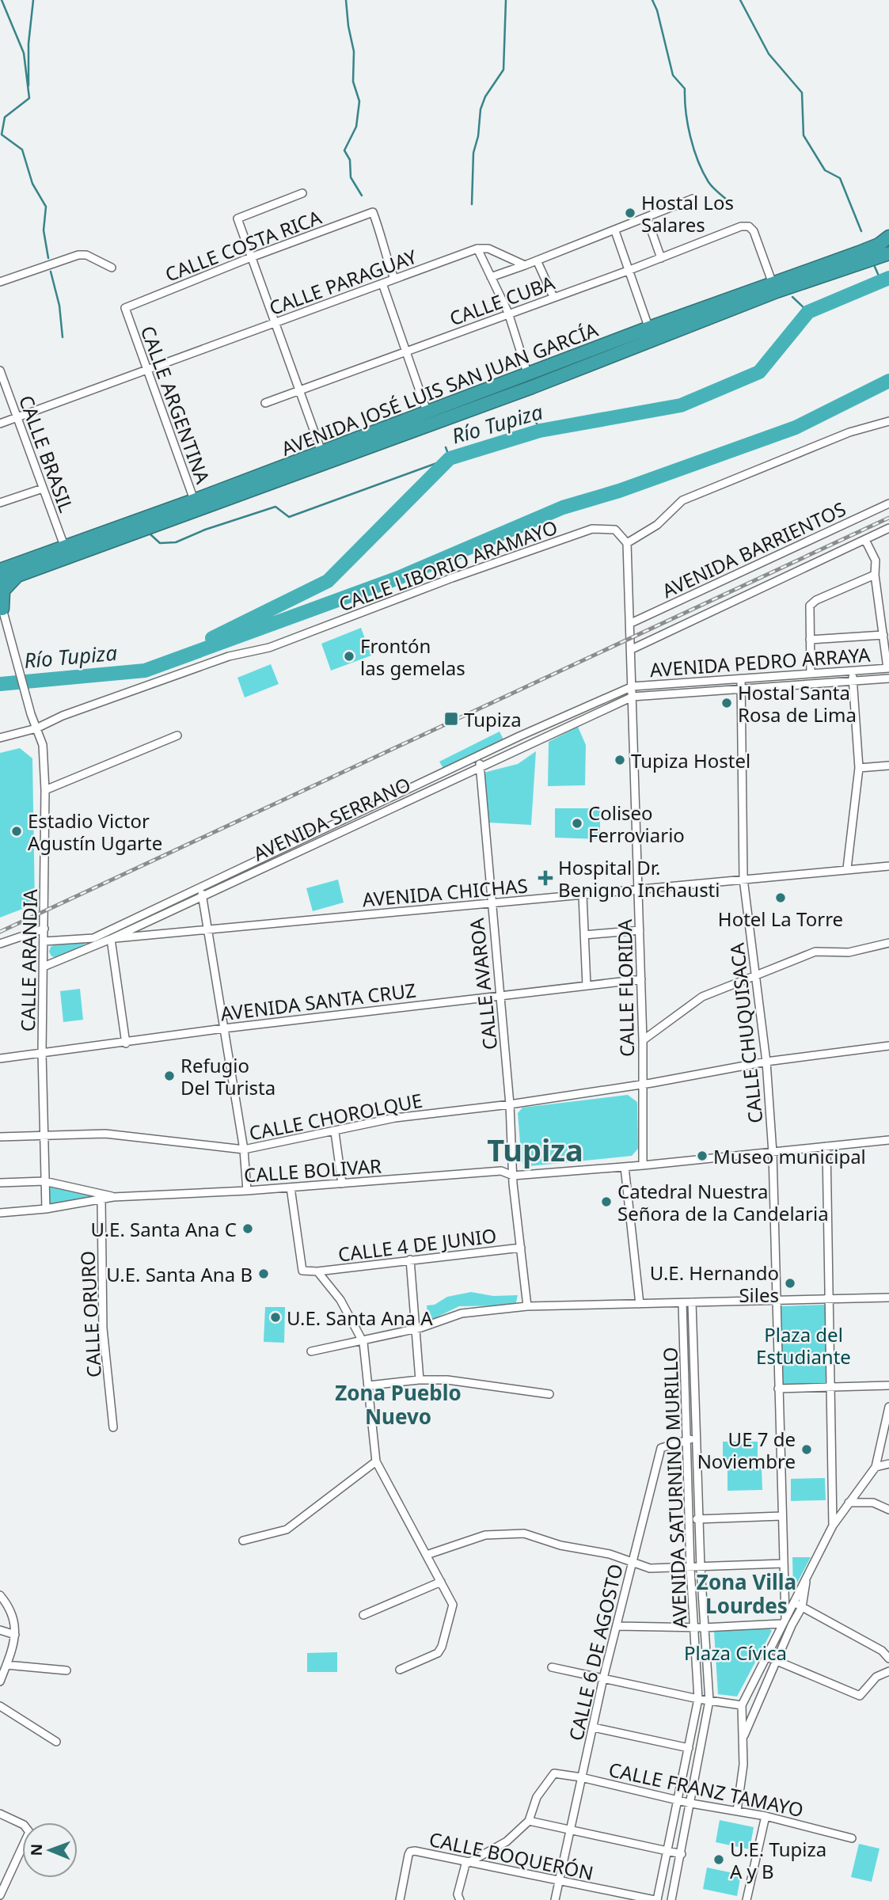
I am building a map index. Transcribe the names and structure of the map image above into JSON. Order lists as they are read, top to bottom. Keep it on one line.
{"streets":{"highway":["AVENIDA JOSÉ LUIS SAN JUAN GARCÍA"],"street":["CALLE COSTA RICA","CALLE PARAGUAY","CALLE CUBA","CALLE ARGENTINA","CALLE BRASIL","AVENIDA BARRIENTOS","CALLE LIBORIO ARAMAYO","AVENIDA PEDRO ARRAYA","AVENIDA SERRANO","AVENIDA CHICHAS","CALLE ARANDIA","CALLE AVAROA","CALLE FLORIDA","AVENIDA SANTA CRUZ","CALLE CHUQUISACA","CALLE CHOROLQUE","CALLE BOLIVAR","CALLE 4 DE JUNIO","CALLE ORURO","AVENIDA SATURNINO MURILLO","CALLE 6 DE AGOSTO","CALLE FRANZ TAMAYO","CALLE BOQUERÓN"]},"crossings":[["CALLE COSTA RICA","CALLE PARAGUAY"],["CALLE COSTA RICA","CALLE ARGENTINA"],["CALLE PARAGUAY","CALLE ARGENTINA"],["CALLE PARAGUAY","CALLE BRASIL"],["CALLE CUBA","AVENIDA JOSÉ LUIS SAN JUAN GARCÍA"],["AVENIDA JOSÉ LUIS SAN JUAN GARCÍA","CALLE ARGENTINA"],["AVENIDA JOSÉ LUIS SAN JUAN GARCÍA","CALLE BRASIL"],["AVENIDA BARRIENTOS","CALLE FLORIDA"],["CALLE LIBORIO ARAMAYO","CALLE ARANDIA"],["CALLE LIBORIO ARAMAYO","CALLE FLORIDA"],["AVENIDA PEDRO ARRAYA","AVENIDA SERRANO"],["AVENIDA PEDRO ARRAYA","CALLE FLORIDA"],["AVENIDA PEDRO ARRAYA","CALLE CHUQUISACA"],["AVENIDA SERRANO","AVENIDA CHICHAS"],["AVENIDA SERRANO","CALLE ARANDIA"],["AVENIDA SERRANO","CALLE AVAROA"],["AVENIDA SERRANO","CALLE FLORIDA"],["AVENIDA CHICHAS","CALLE AVAROA"],["AVENIDA CHICHAS","CALLE FLORIDA"],["AVENIDA CHICHAS","CALLE CHUQUISACA"],["CALLE ARANDIA","AVENIDA SANTA CRUZ"],["CALLE ARANDIA","CALLE CHOROLQUE"],["CALLE AVAROA","AVENIDA SANTA CRUZ"],["CALLE AVAROA","CALLE CHOROLQUE"],["CALLE AVAROA","CALLE BOLIVAR"],["CALLE AVAROA","CALLE 4 DE JUNIO"],["CALLE FLORIDA","AVENIDA SANTA CRUZ"],["CALLE FLORIDA","CALLE CHOROLQUE"],["CALLE FLORIDA","CALLE BOLIVAR"],["CALLE CHUQUISACA","CALLE CHOROLQUE"],["CALLE CHUQUISACA","CALLE BOLIVAR"],["AVENIDA SATURNINO MURILLO","CALLE 6 DE AGOSTO"],["AVENIDA SATURNINO MURILLO","CALLE FRANZ TAMAYO"],["AVENIDA SATURNINO MURILLO","CALLE BOQUERÓN"],["CALLE 6 DE AGOSTO","CALLE FRANZ TAMAYO"],["CALLE 6 DE AGOSTO","CALLE BOQUERÓN"]],"districts":["Tupiza","Zona Pueblo Nuevo","Zona Villa Lourdes"],"water":["Río Tupiza"],"parks":["Plaza del Estudiante","Plaza Cívica"],"places":{"other":["Hostal Los Salares","Frontón las gemelas","Hostal Santa Rosa de Lima","Tupiza Hostel","Coliseo Ferroviario","Estadio Victor Agustín Ugarte","Hotel La Torre","Refugio Del Turista","Museo municipal","Catedral Nuestra Señora de la Candelaria","U.E. Santa Ana C","U.E. Santa Ana B","U.E. Hernando Siles","U.E. Santa Ana A","UE 7 de Noviembre","U.E. Tupiza A y B"],"transit":["Tupiza"],"health":["Hospital Dr. Benigno Inchausti"]},"north":"left"}
